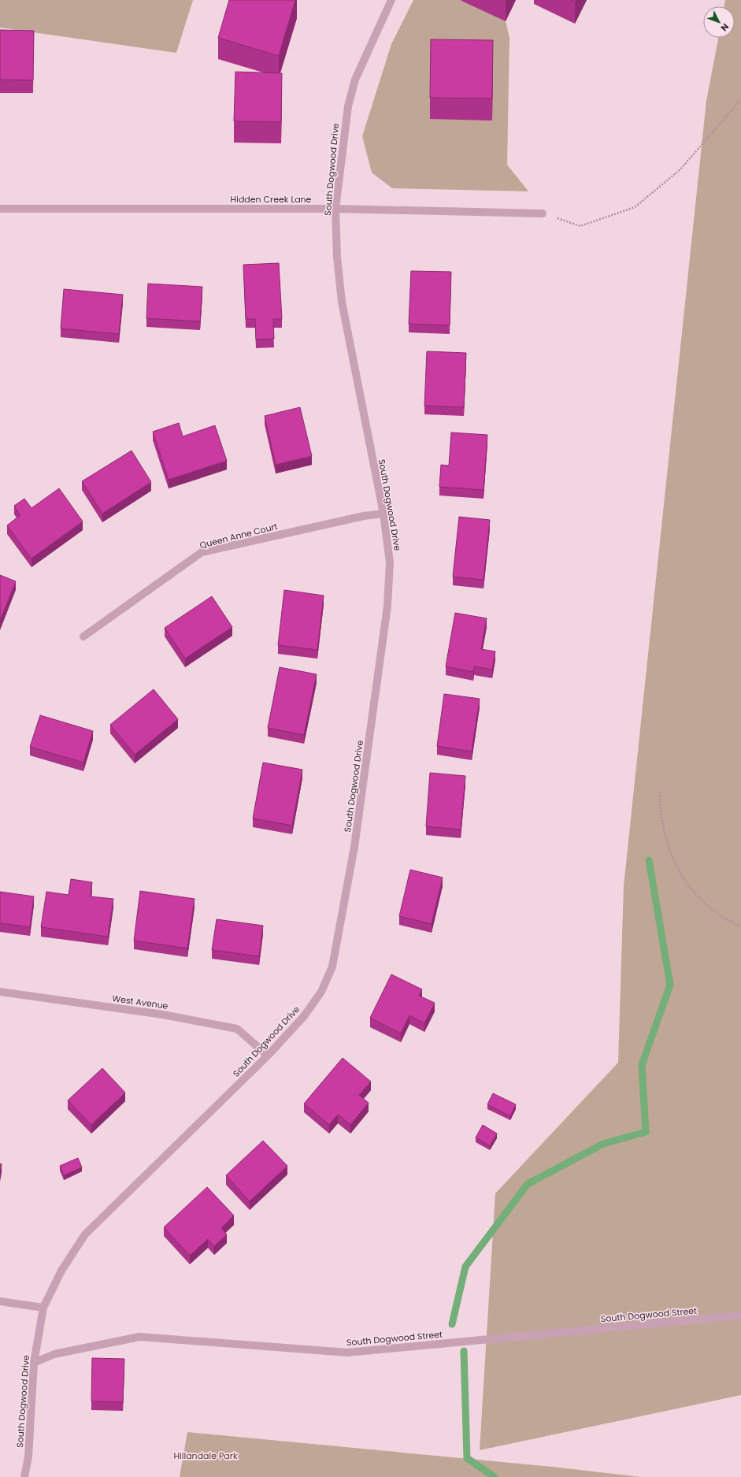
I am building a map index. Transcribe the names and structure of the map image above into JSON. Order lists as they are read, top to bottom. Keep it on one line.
{"streets":{"street":["South Dogwood Drive","Hidden Creek Lane","Queen Anne Court","West Avenue","South Dogwood Street"]},"crossings":[["South Dogwood Drive","Hidden Creek Lane"],["South Dogwood Drive","Queen Anne Court"],["South Dogwood Drive","West Avenue"],["South Dogwood Drive","South Dogwood Street"]],"parks":["Hillandale Park"],"north":"bottom right"}
